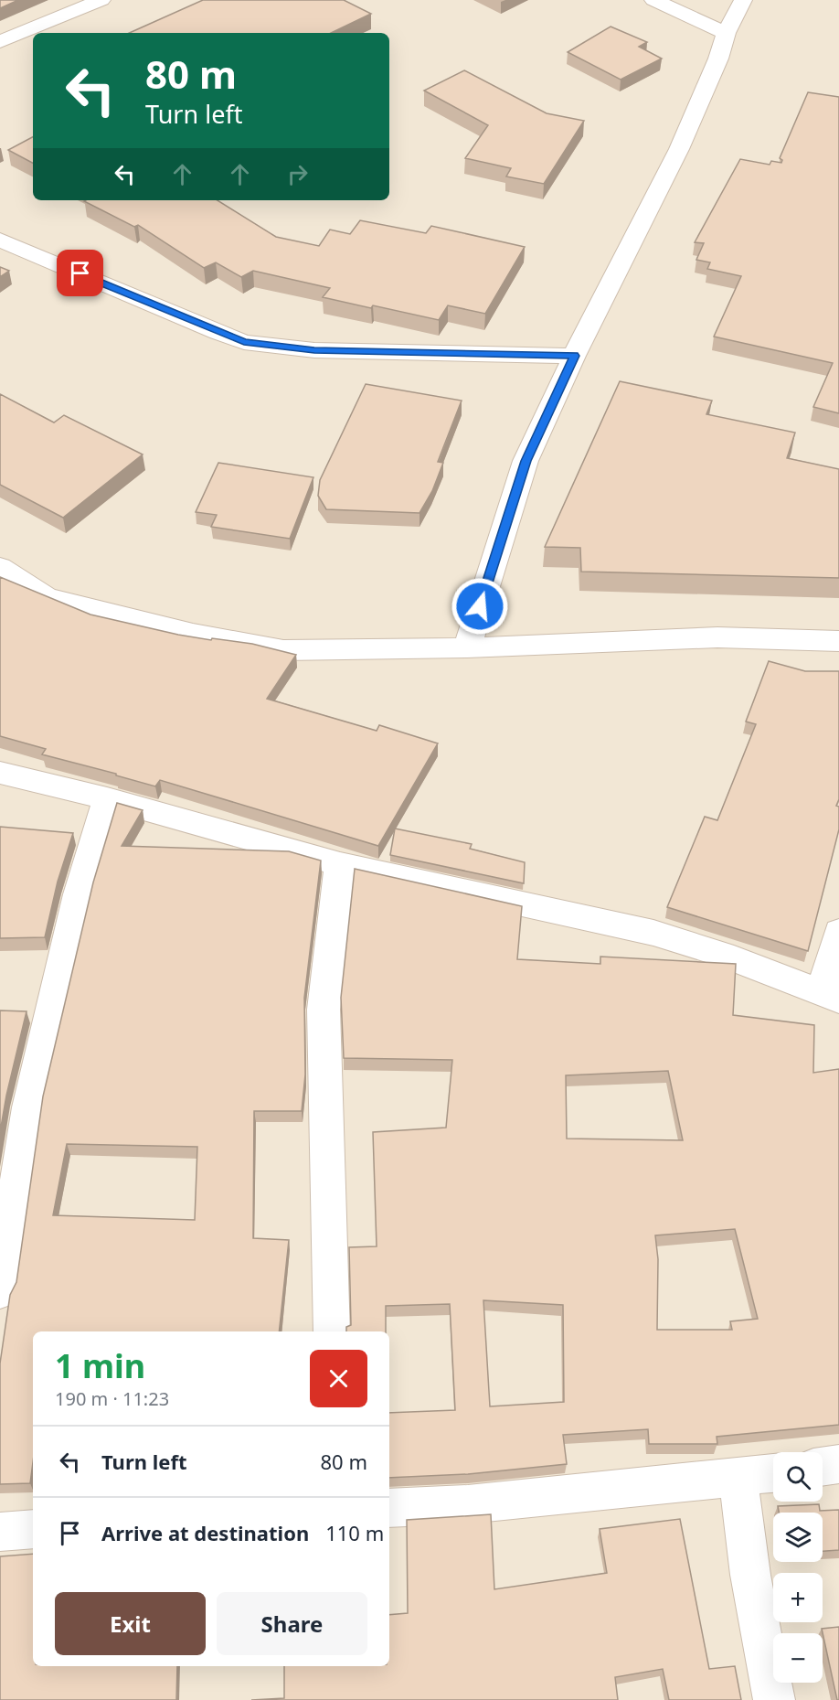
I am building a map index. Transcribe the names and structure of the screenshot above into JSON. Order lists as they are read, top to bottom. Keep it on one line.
{"page":{"turn":["80 m","Turn left"],"heading":["1 min","190 m · 11:23"],"list":[{"name":"Turn left","value":"80 m"},{"name":"Arrive at destination","value":"110 m"}],"map_buttons":["+","−"],"buttons":["Exit","Share"]}}
